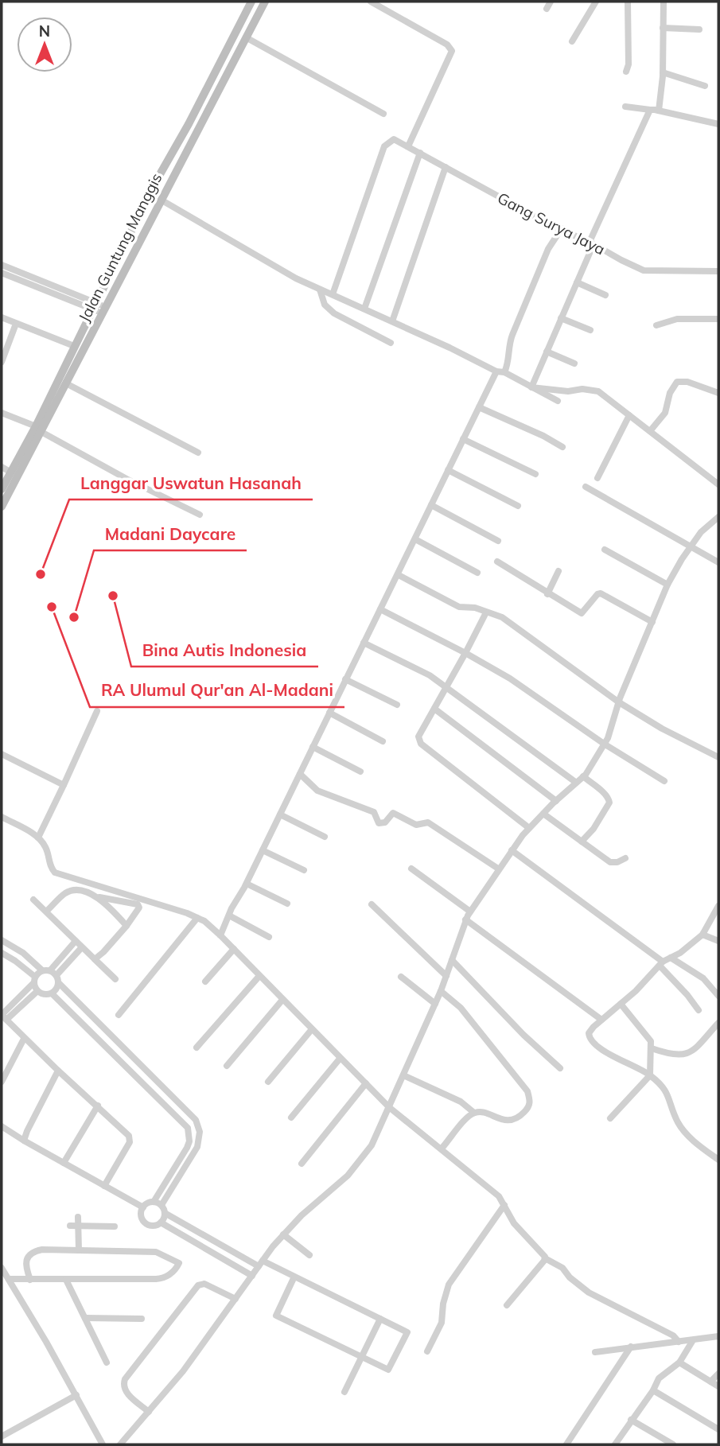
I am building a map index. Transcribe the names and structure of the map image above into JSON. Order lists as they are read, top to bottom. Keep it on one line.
{"streets":{"street":["Gang Surya Jaya","Jalan Guntung Manggis"]},"places":["Langgar Uswatun Hasanah","Bina Autis Indonesia","RA Ulumul Qur'an Al-Madani","Madani Daycare"],"north":"top"}
